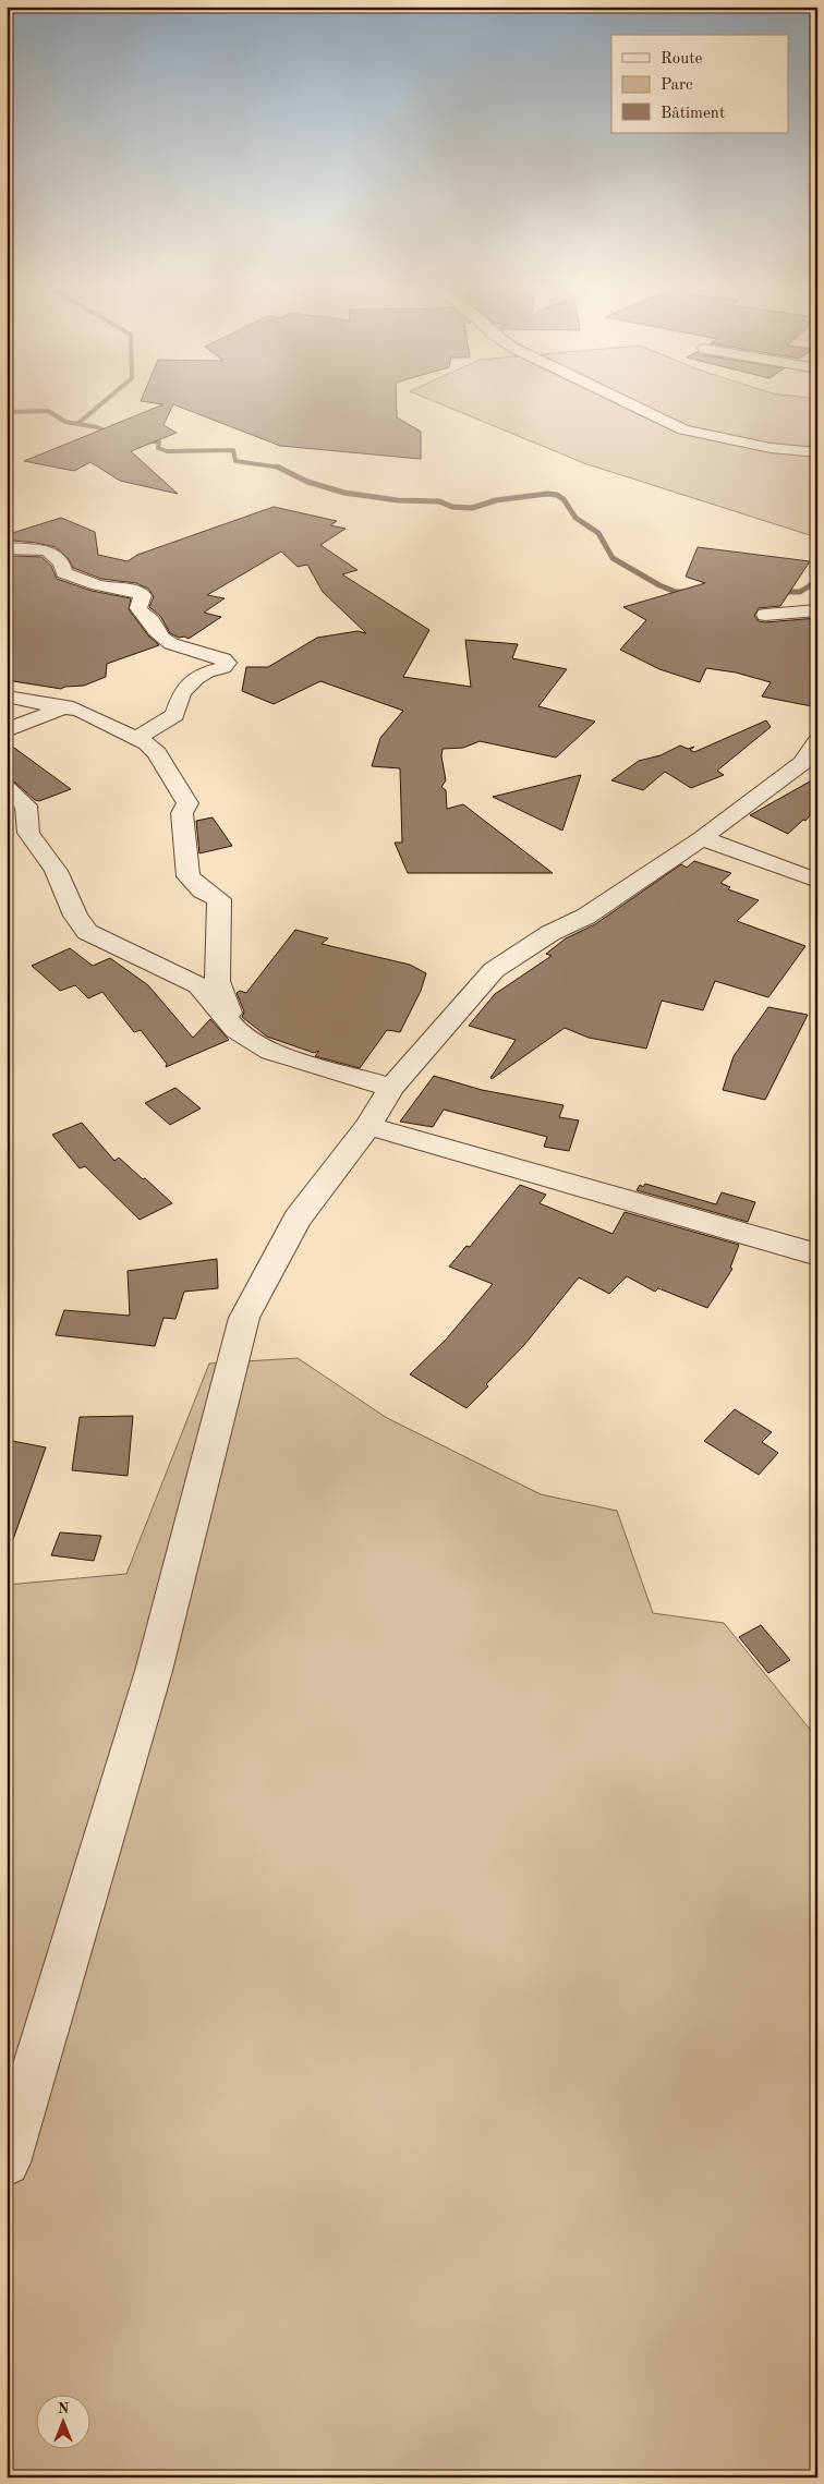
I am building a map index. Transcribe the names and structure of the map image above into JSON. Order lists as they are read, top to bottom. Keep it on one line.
{"legend":["Route","Parc","Bâtiment"],"north":"top"}
